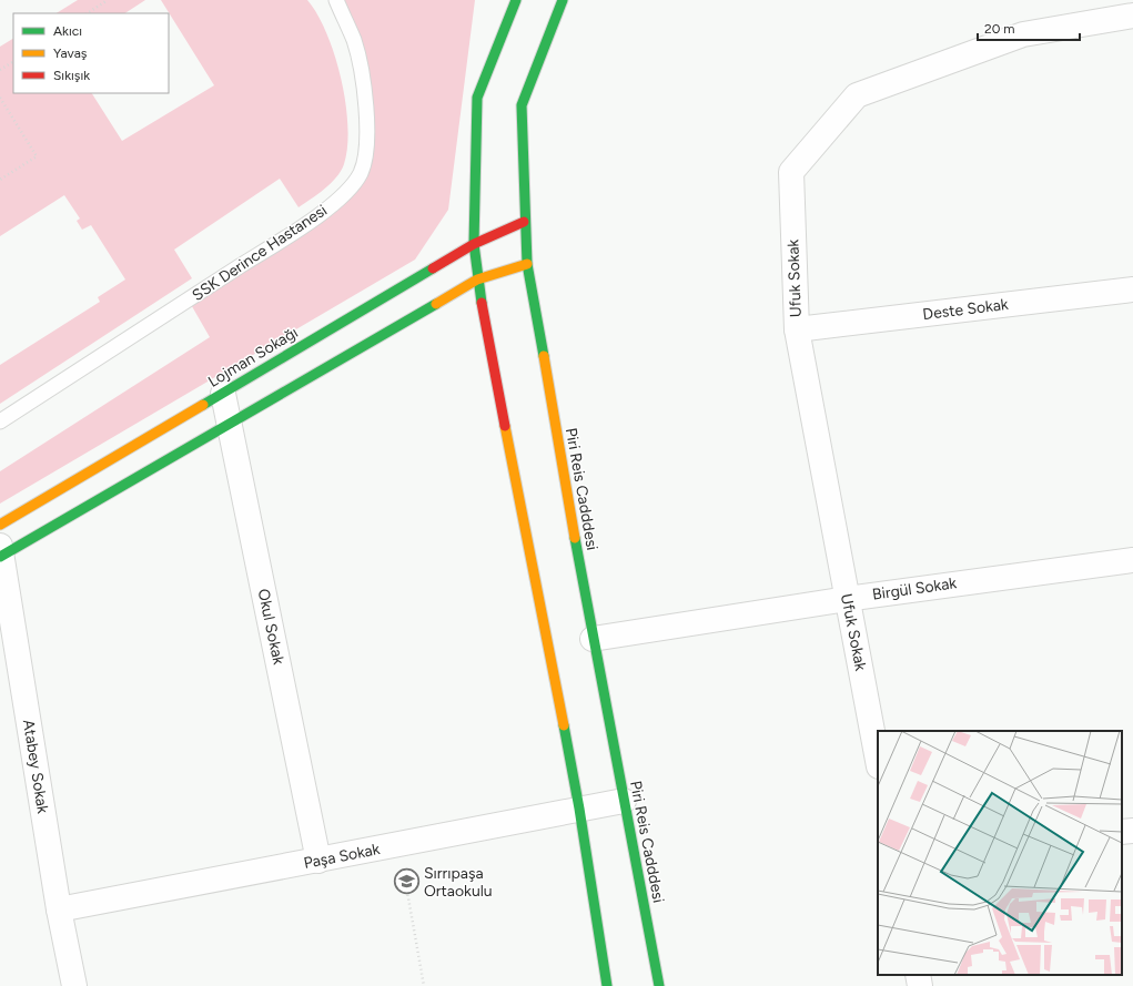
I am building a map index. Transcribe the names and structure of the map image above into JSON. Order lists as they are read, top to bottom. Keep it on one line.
{"streets":{"main road":["Lojman Sokağı","Piri Reis Cadddesi"],"street":["Ufuk Sokak","Deste Sokak","Birgül Sokak","Okul Sokak","Atabey Sokak","Paşa Sokak"],"lane":["SSK Derince Hastanesi"]},"crossings":[["Ufuk Sokak","Deste Sokak"],["Ufuk Sokak","Birgül Sokak"],["Lojman Sokağı","Piri Reis Cadddesi"],["Lojman Sokağı","Okul Sokak"],["Piri Reis Cadddesi","Birgül Sokak"],["Piri Reis Cadddesi","Paşa Sokak"],["Okul Sokak","Paşa Sokak"],["Atabey Sokak","Paşa Sokak"]],"places":{"school or university":["Sırrıpaşa Ortaokulu"]},"legend":["Akıcı","Yavaş","Sıkışık"],"scale_bar":"20 m"}
